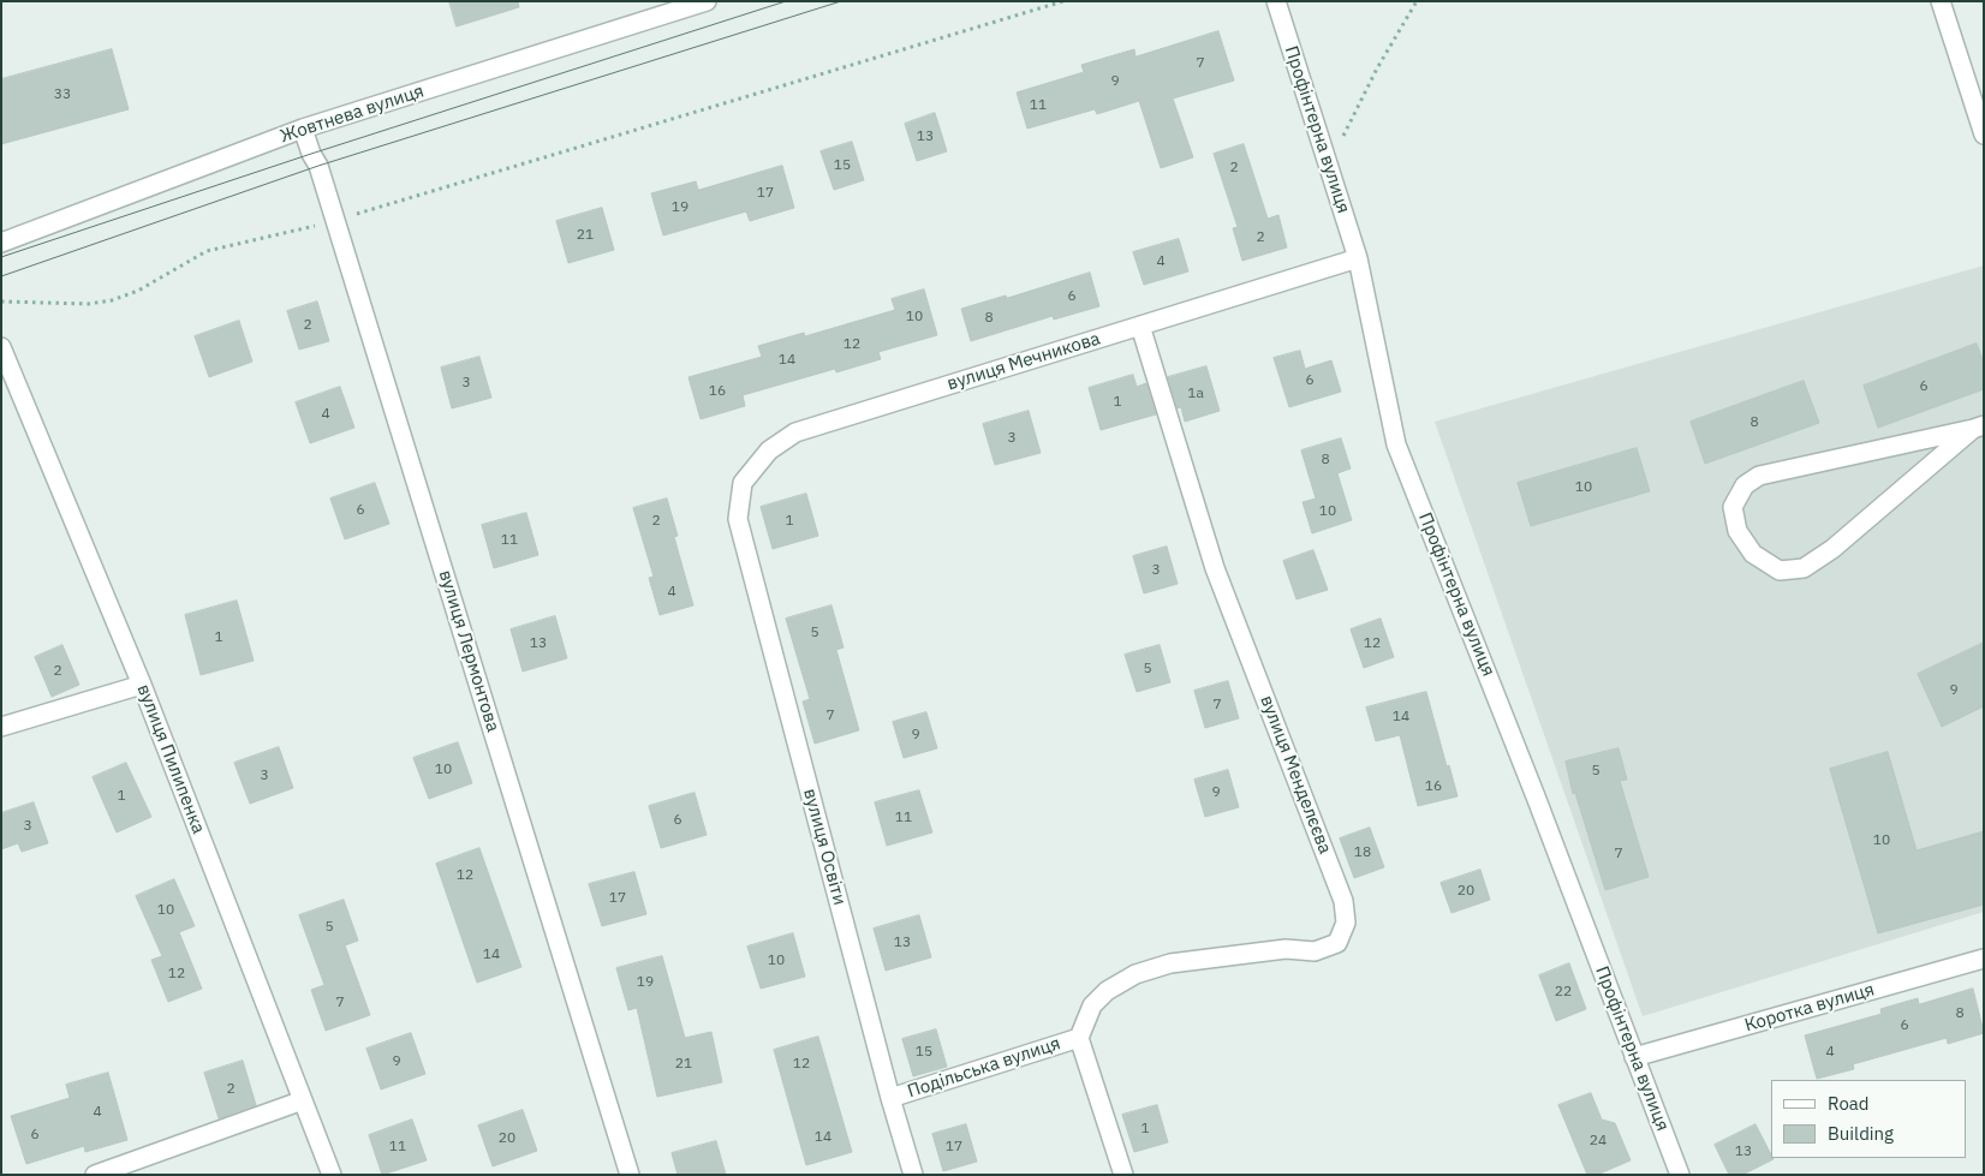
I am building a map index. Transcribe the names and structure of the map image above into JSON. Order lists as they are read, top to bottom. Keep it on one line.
{"streets":{"street":["Жовтнева вулиця","Профінтерна вулиця","вулиця Мечникова","вулиця Лермонтова","вулиця Пилипенка","вулиця Менделєєва","вулиця Освіти","Коротка вулиця","Подільська вулиця"]},"crossings":[["Жовтнева вулиця","вулиця Лермонтова"],["Профінтерна вулиця","вулиця Мечникова"],["Профінтерна вулиця","Коротка вулиця"],["вулиця Мечникова","вулиця Менделєєва"],["вулиця Мечникова","вулиця Освіти"],["вулиця Менделєєва","Подільська вулиця"],["вулиця Освіти","Подільська вулиця"]],"house_numbers":["7","9","33","11","13","15","2","17","19","21","2","4","6","10","8","2","12","14","6","3","6","16","1а","1","4","8","3","8","10","6","10","2","1","11","3","4","5","1","13","12","5","2","9","7","7","14","9","10","5","3","16","9","1","11","6","3","10","18","7","12","20","17","10","5","13","14","10","12","19","22","7","8","6","15","4","9","21","12","2","4","1","6","14","20","24","11","17","13"],"legend":["Road","Building"]}
